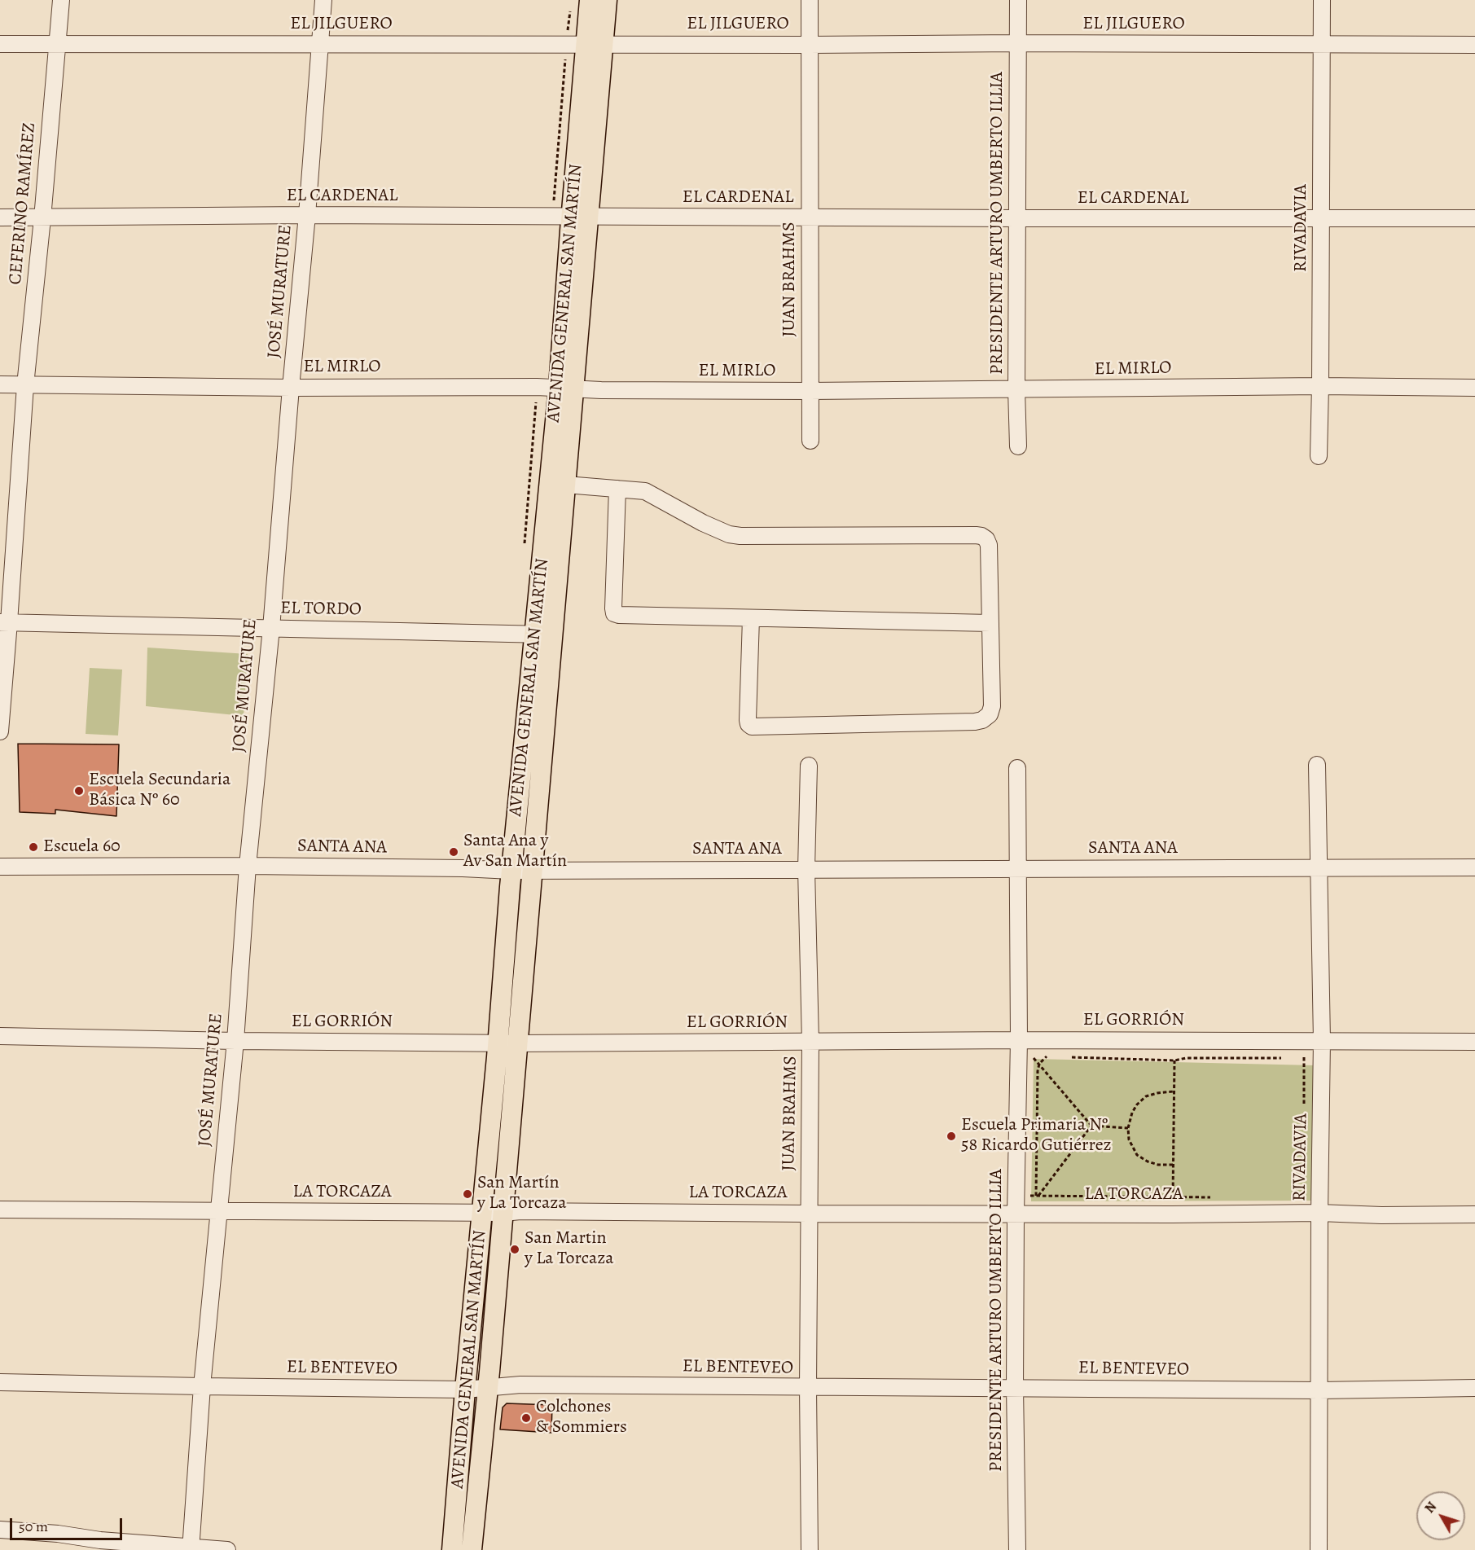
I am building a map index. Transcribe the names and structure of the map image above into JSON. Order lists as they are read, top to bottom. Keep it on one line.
{"streets":{"main road":["AVENIDA GENERAL SAN MARTÍN"],"street":["EL JILGUERO","EL CARDENAL","CEFERINO RAMÍREZ","PRESIDENTE ARTURO UMBERTO ILLIA","RIVADAVIA","JUAN BRAHMS","JOSÉ MURATURE","EL MIRLO","EL TORDO","SANTA ANA","EL GORRIÓN","LA TORCAZA","EL BENTEVEO"]},"crossings":[["EL JILGUERO","CEFERINO RAMÍREZ"],["EL JILGUERO","PRESIDENTE ARTURO UMBERTO ILLIA"],["EL JILGUERO","RIVADAVIA"],["EL JILGUERO","JUAN BRAHMS"],["EL JILGUERO","JOSÉ MURATURE"],["EL JILGUERO","AVENIDA GENERAL SAN MARTÍN"],["EL CARDENAL","CEFERINO RAMÍREZ"],["EL CARDENAL","PRESIDENTE ARTURO UMBERTO ILLIA"],["EL CARDENAL","RIVADAVIA"],["EL CARDENAL","JUAN BRAHMS"],["EL CARDENAL","JOSÉ MURATURE"],["EL CARDENAL","AVENIDA GENERAL SAN MARTÍN"],["CEFERINO RAMÍREZ","EL MIRLO"],["CEFERINO RAMÍREZ","EL TORDO"],["PRESIDENTE ARTURO UMBERTO ILLIA","EL MIRLO"],["PRESIDENTE ARTURO UMBERTO ILLIA","SANTA ANA"],["PRESIDENTE ARTURO UMBERTO ILLIA","EL GORRIÓN"],["PRESIDENTE ARTURO UMBERTO ILLIA","LA TORCAZA"],["PRESIDENTE ARTURO UMBERTO ILLIA","EL BENTEVEO"],["RIVADAVIA","EL MIRLO"],["RIVADAVIA","SANTA ANA"],["RIVADAVIA","EL GORRIÓN"],["RIVADAVIA","LA TORCAZA"],["RIVADAVIA","EL BENTEVEO"],["JUAN BRAHMS","EL MIRLO"],["JUAN BRAHMS","SANTA ANA"],["JUAN BRAHMS","EL GORRIÓN"],["JUAN BRAHMS","LA TORCAZA"],["JUAN BRAHMS","EL BENTEVEO"],["JOSÉ MURATURE","EL MIRLO"],["JOSÉ MURATURE","EL TORDO"],["JOSÉ MURATURE","SANTA ANA"],["JOSÉ MURATURE","EL GORRIÓN"],["JOSÉ MURATURE","LA TORCAZA"],["JOSÉ MURATURE","EL BENTEVEO"],["AVENIDA GENERAL SAN MARTÍN","EL MIRLO"],["AVENIDA GENERAL SAN MARTÍN","EL TORDO"],["AVENIDA GENERAL SAN MARTÍN","SANTA ANA"],["AVENIDA GENERAL SAN MARTÍN","EL GORRIÓN"],["AVENIDA GENERAL SAN MARTÍN","LA TORCAZA"],["AVENIDA GENERAL SAN MARTÍN","EL BENTEVEO"]],"places":["Escuela Secundaria Básica Nº 60","Escuela 60","Santa Ana y Av San Martín","Escuela Primaria Nº 58 Ricardo Gutiérrez","San Martín y La Torcaza","San Martin y La Torcaza","Colchones & Sommiers"],"scale_bar":"50 m","north":"top left"}
